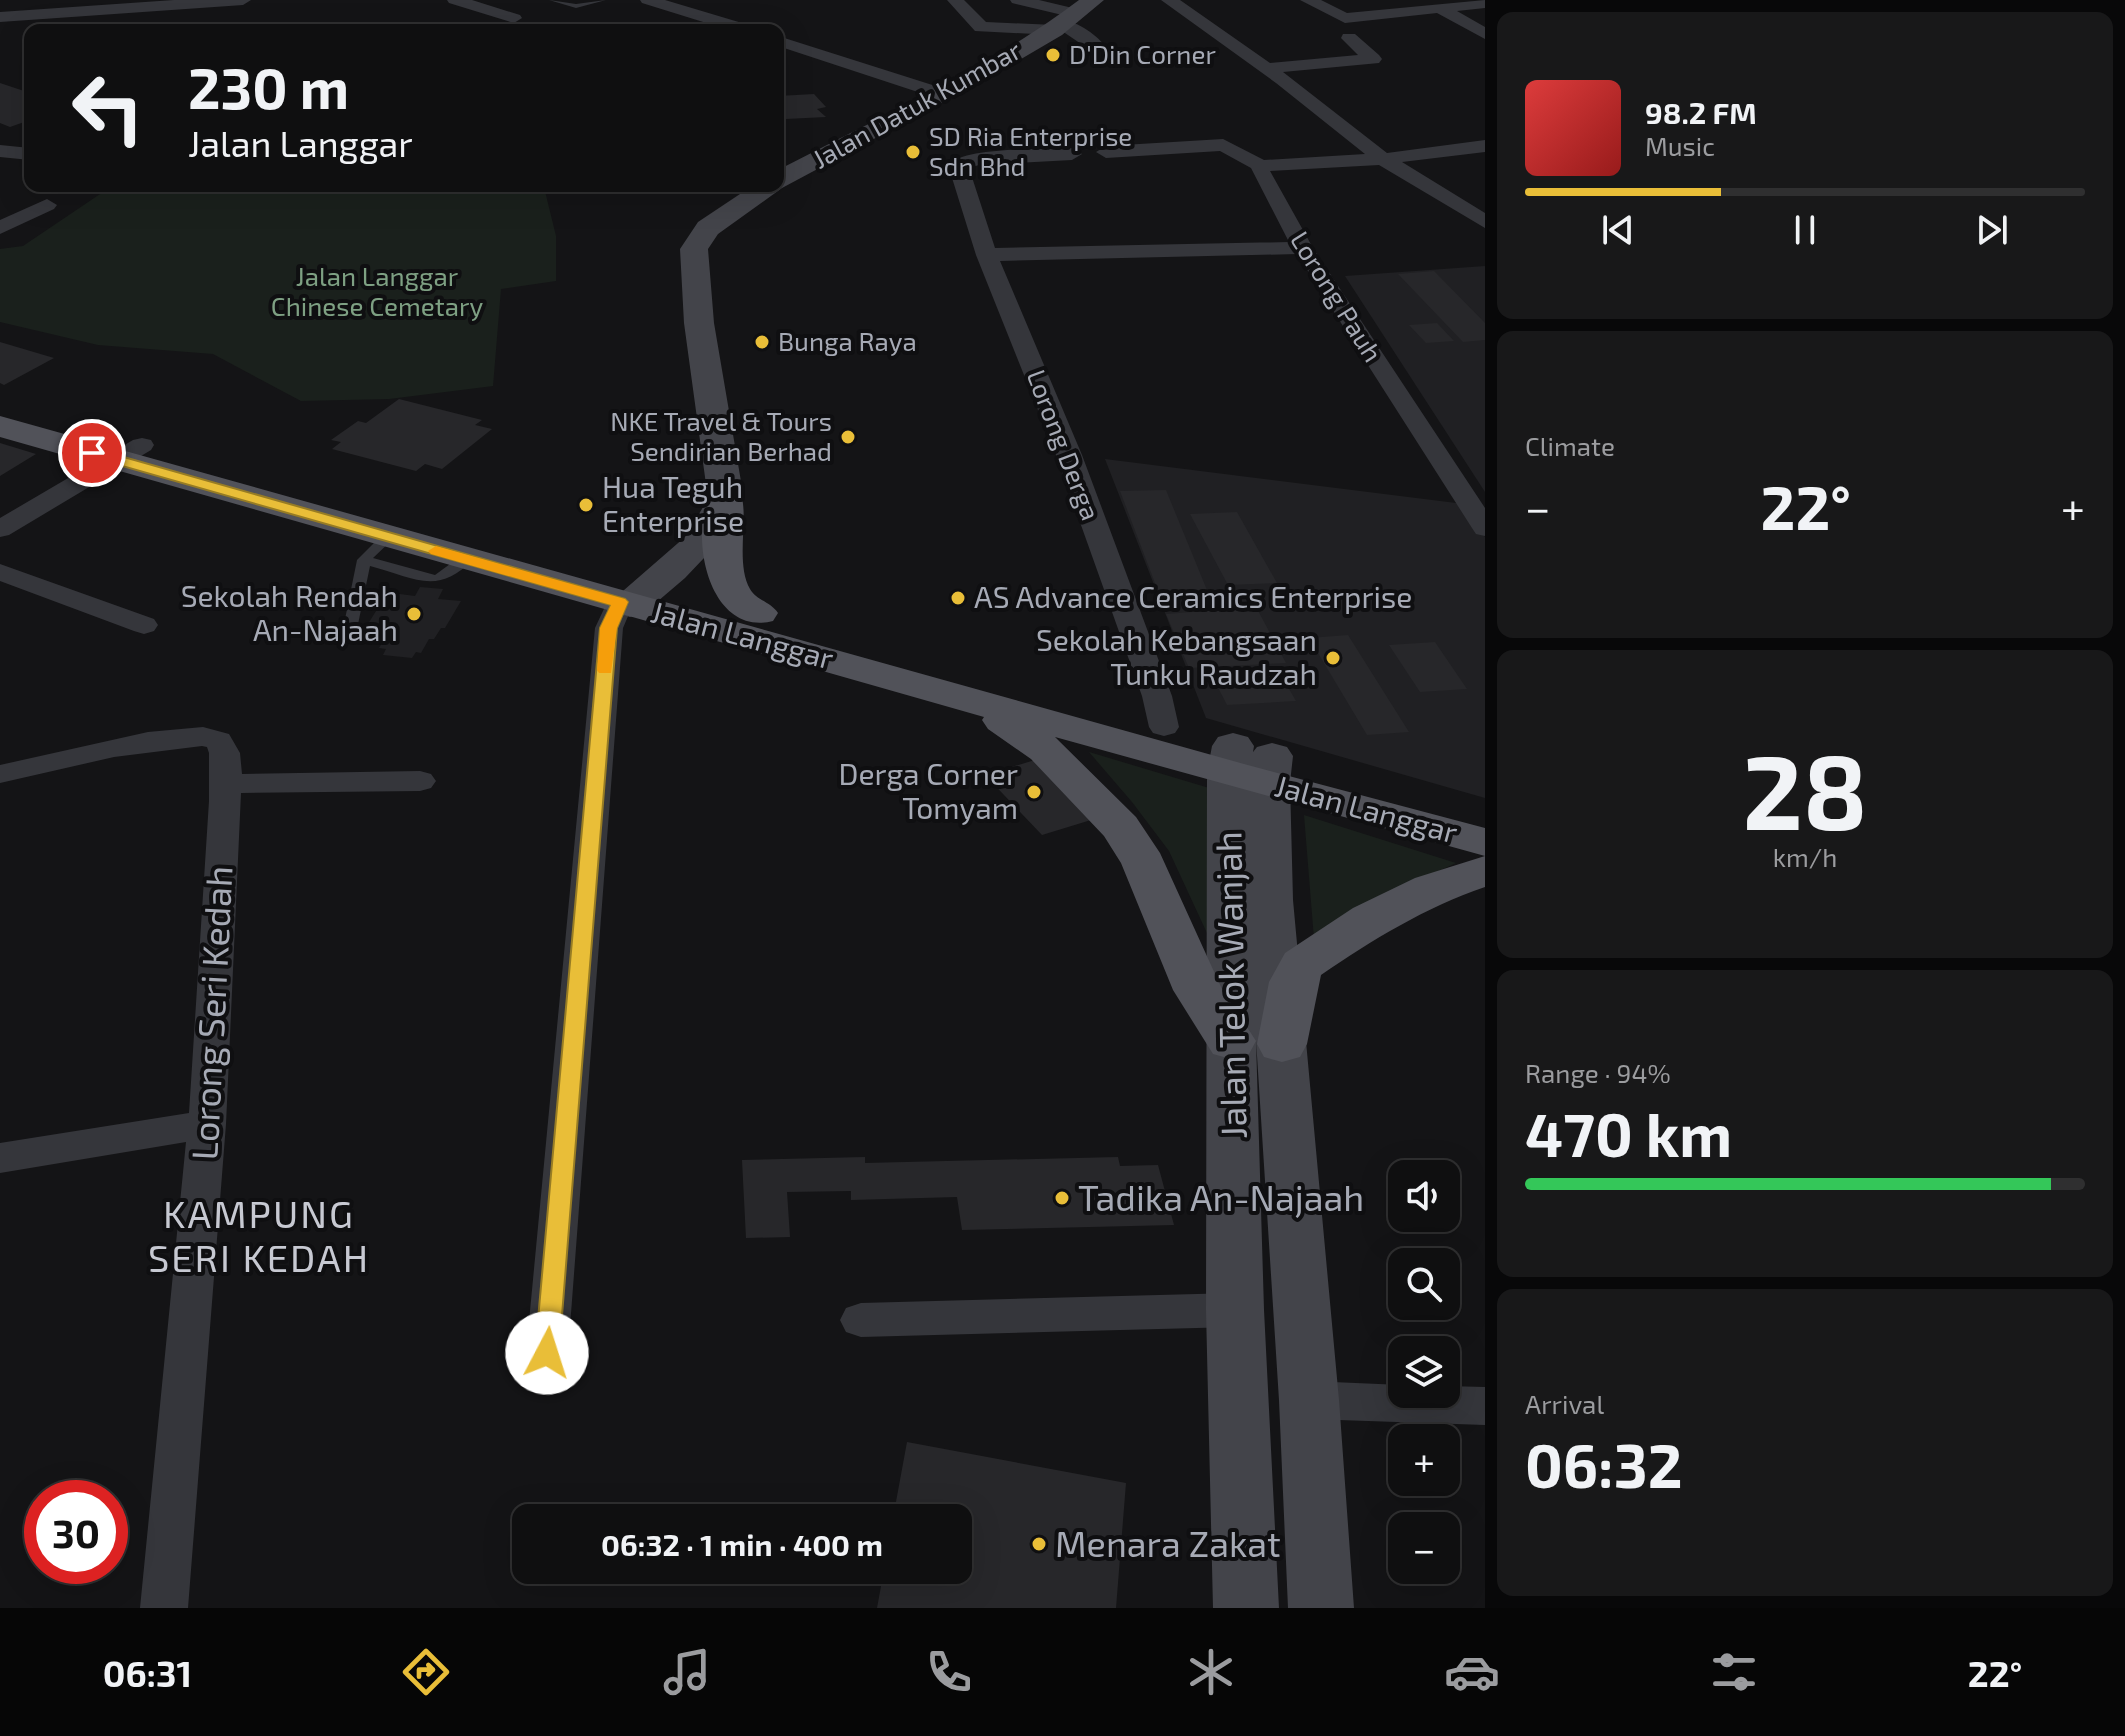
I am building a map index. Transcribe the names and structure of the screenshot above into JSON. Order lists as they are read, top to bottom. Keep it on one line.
{"streets":{"main road":["Jalan Datuk Kumbar","Jalan Langgar","Jalan Telok Wanjah"],"street":["Lorong Pauh","Lorong Derga","Lorong Seri Kedah"]},"crossings":[["Lorong Derga","Jalan Langgar"],["Jalan Langgar","Jalan Telok Wanjah"]],"districts":["KAMPUNG SERI KEDAH"],"parks":["Jalan Langgar Chinese Cemetary"],"places":["D'Din Corner","SD Ria Enterprise Sdn Bhd","Bunga Raya","NKE Travel & Tours Sendirian Berhad","Hua Teguh Enterprise","AS Advance Ceramics Enterprise","Sekolah Rendah An-Najaah","Sekolah Kebangsaan Tunku Raudzah","Derga Corner Tomyam","Tadika An-Najaah","Menara Zakat"],"page":{"turn":["230 m","Jalan Langgar"],"song":["98.2 FM","Music"],"tile":["Climate",["28","km/h"],["Range · 94%","470 km"],["Arrival","06:32"]],"heat":["−","22°","+"],"map_buttons":["+","−"],"limit":"30","trip":"06:32 · 1 min · 400 m","tabs":["06:31","22°"]}}
